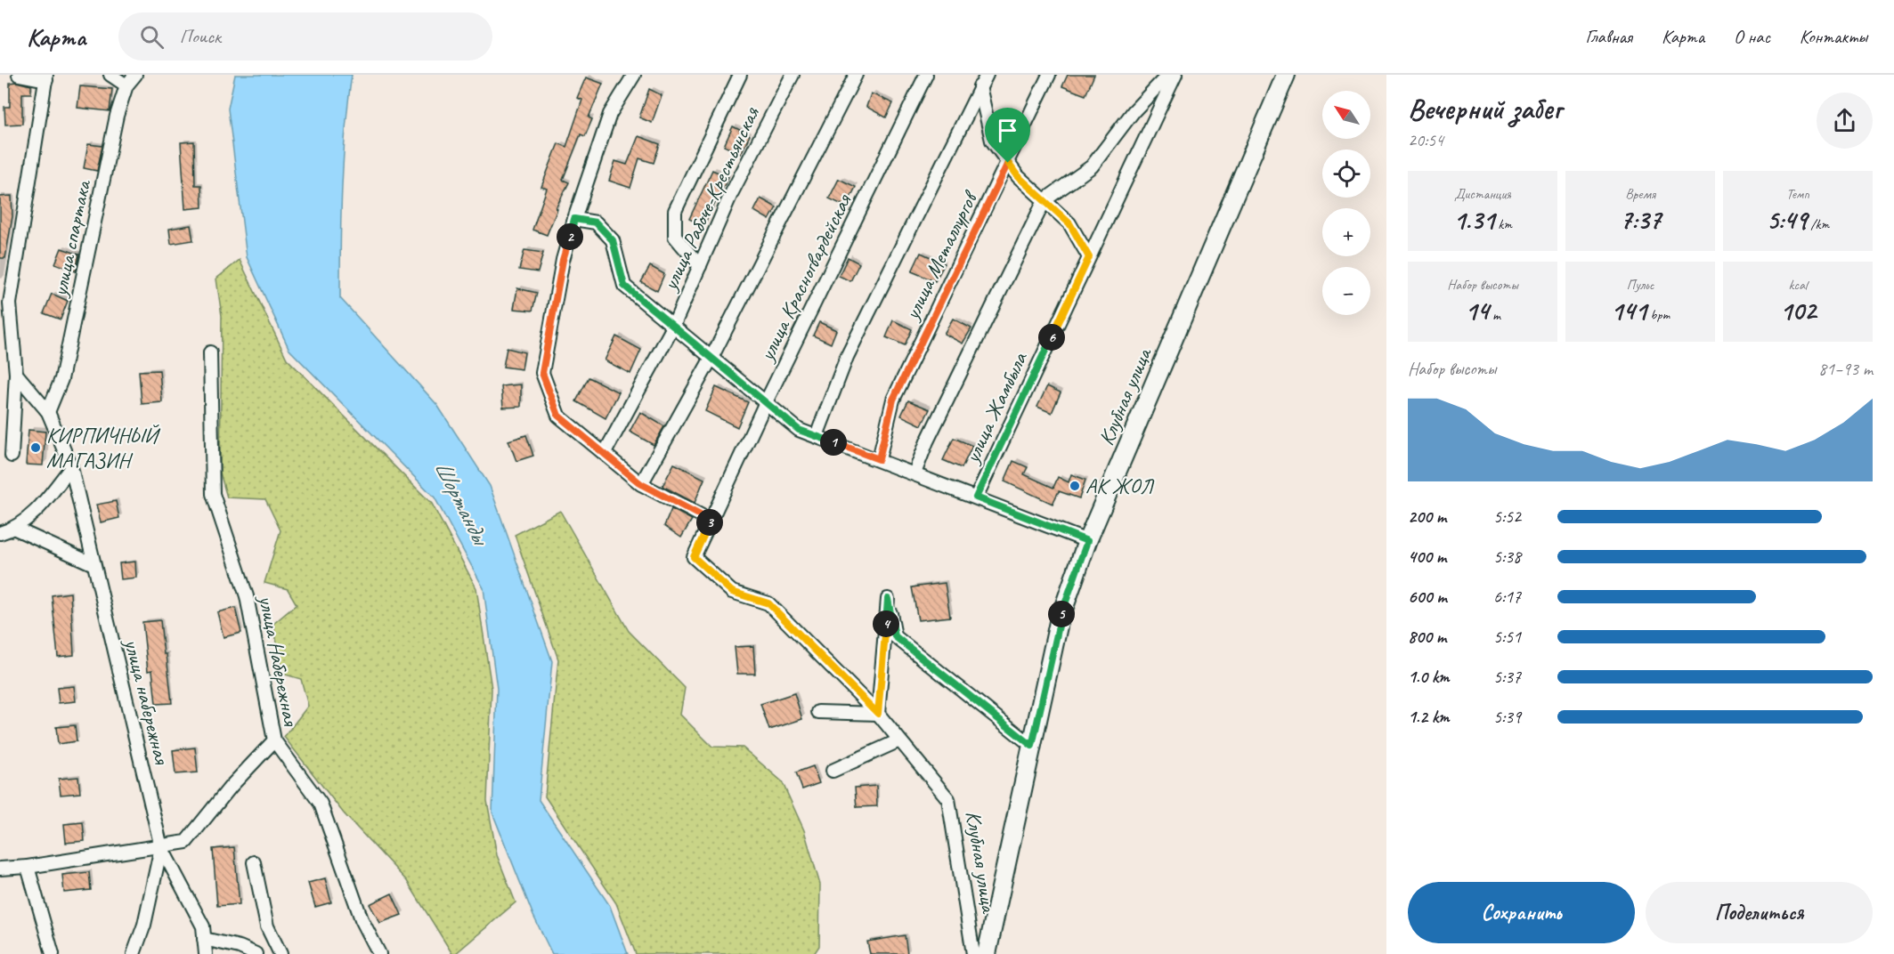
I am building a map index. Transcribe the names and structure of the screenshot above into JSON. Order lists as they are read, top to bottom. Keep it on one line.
{"streets":{"street":["улица Рабоче-Крестьянская","улица спартака","улица Металлургов","улица Красногвардейская","Клубная улица","улица Жамбыла","улица Набережная","улица набережная"]},"crossings":[["улица спартака","улица набережная"],["улица Красногвардейская","Клубная улица"],["улица Набережная","улица набережная"]],"water":["Шортанды"],"places":["КИРПИЧНЫЙ МАГАЗИН","АК ЖОЛ"],"north":"top left","page":{"header":"Карта","search":"Поиск","nav":["Главная","Карта","О нас","Контакты"],"heading":["Вечерний забег","20:54"],"map_buttons":["+","−"],"stats":[["Дистанция","1.31 km"],["Время","7:37"],["Темп","5:49 /km"],["Набор высоты","14 m"],["Пульс","141 bpm"],["kcal","102"]],"pins":["2","6","1","3","5","4"],"chart":["Набор высоты","81–93 m"],"list":[{"name":"200 m","note":"5:52"},{"name":"400 m","note":"5:38"},{"name":"600 m","note":"6:17"},{"name":"800 m","note":"5:51"},{"name":"1.0 km","note":"5:37"},{"name":"1.2 km","note":"5:39"}],"buttons":["Сохранить","Поделиться"]}}
